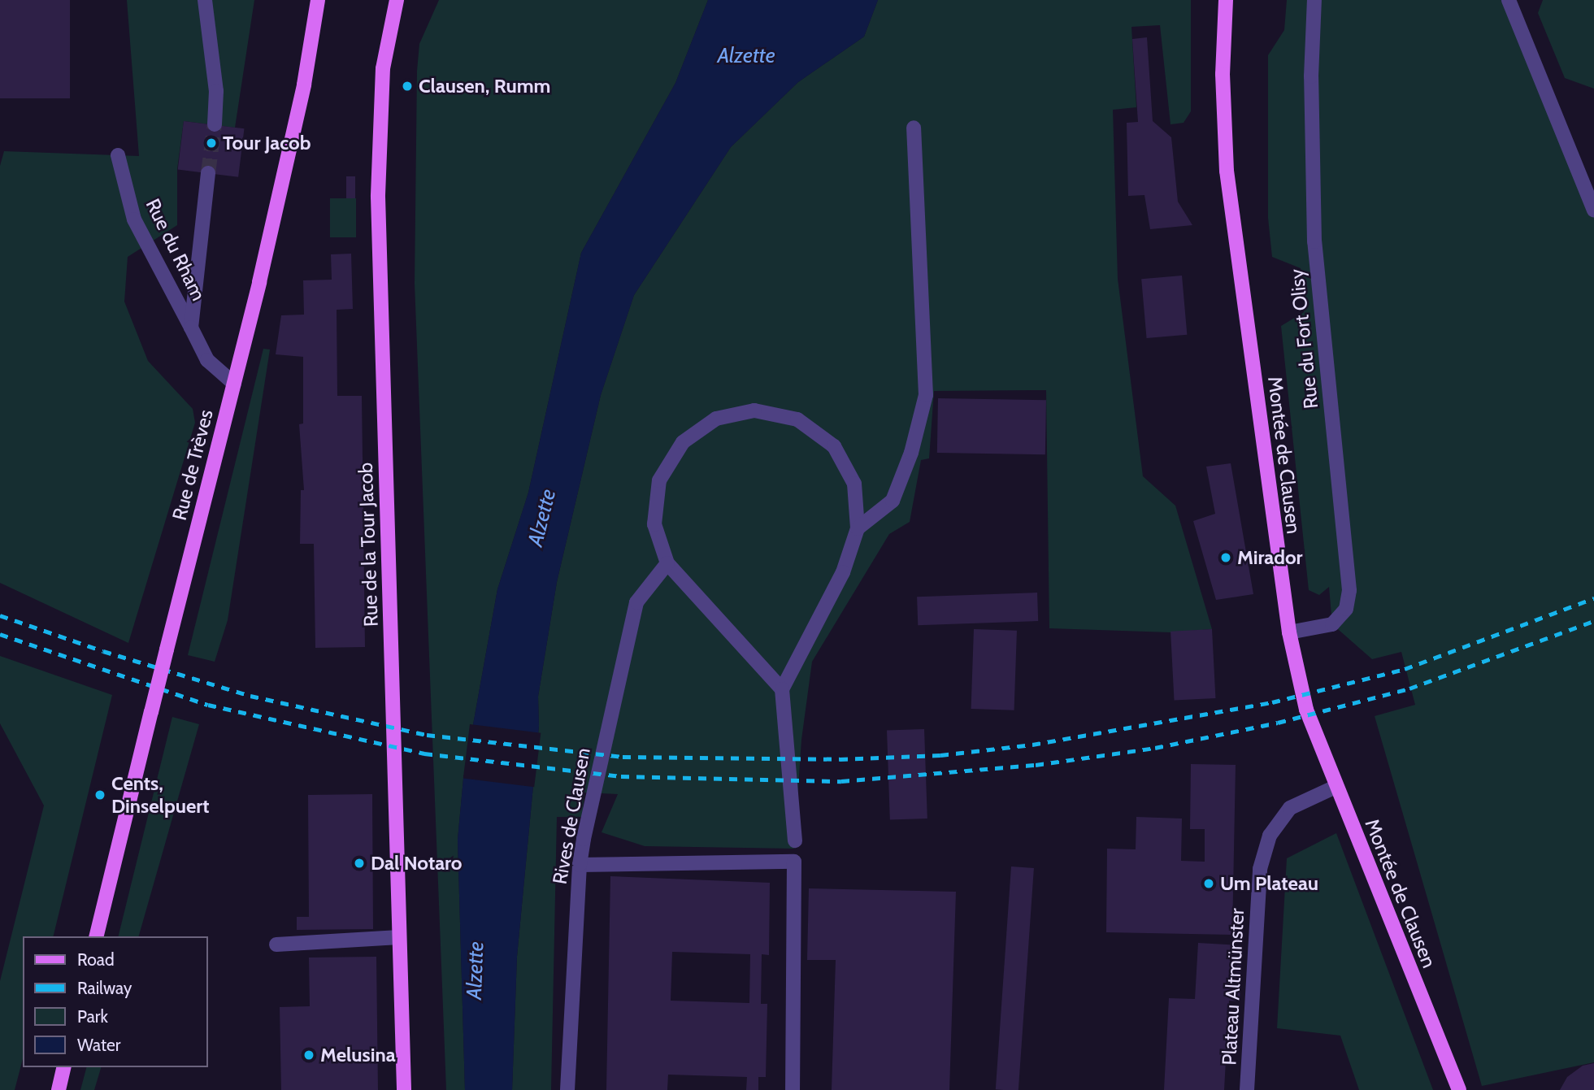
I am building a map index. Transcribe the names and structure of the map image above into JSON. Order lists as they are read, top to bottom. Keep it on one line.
{"streets":{"main road":["Montée de Clausen","Rue de Trèves","Rue de la Tour Jacob"],"street":["Rue du Rham","Rue du Fort Olisy","Rives de Clausen","Plateau Altmünster"]},"crossings":[["Rue du Rham","Rue de Trèves"],["Rue du Fort Olisy","Montée de Clausen"],["Montée de Clausen","Plateau Altmünster"]],"water":["Alzette"],"places":["Clausen, Rumm","Tour Jacob","Mirador","Cents, Dinselpuert","Dal Notaro","Um Plateau","Melusina"],"legend":["Road","Railway","Park","Water"]}
